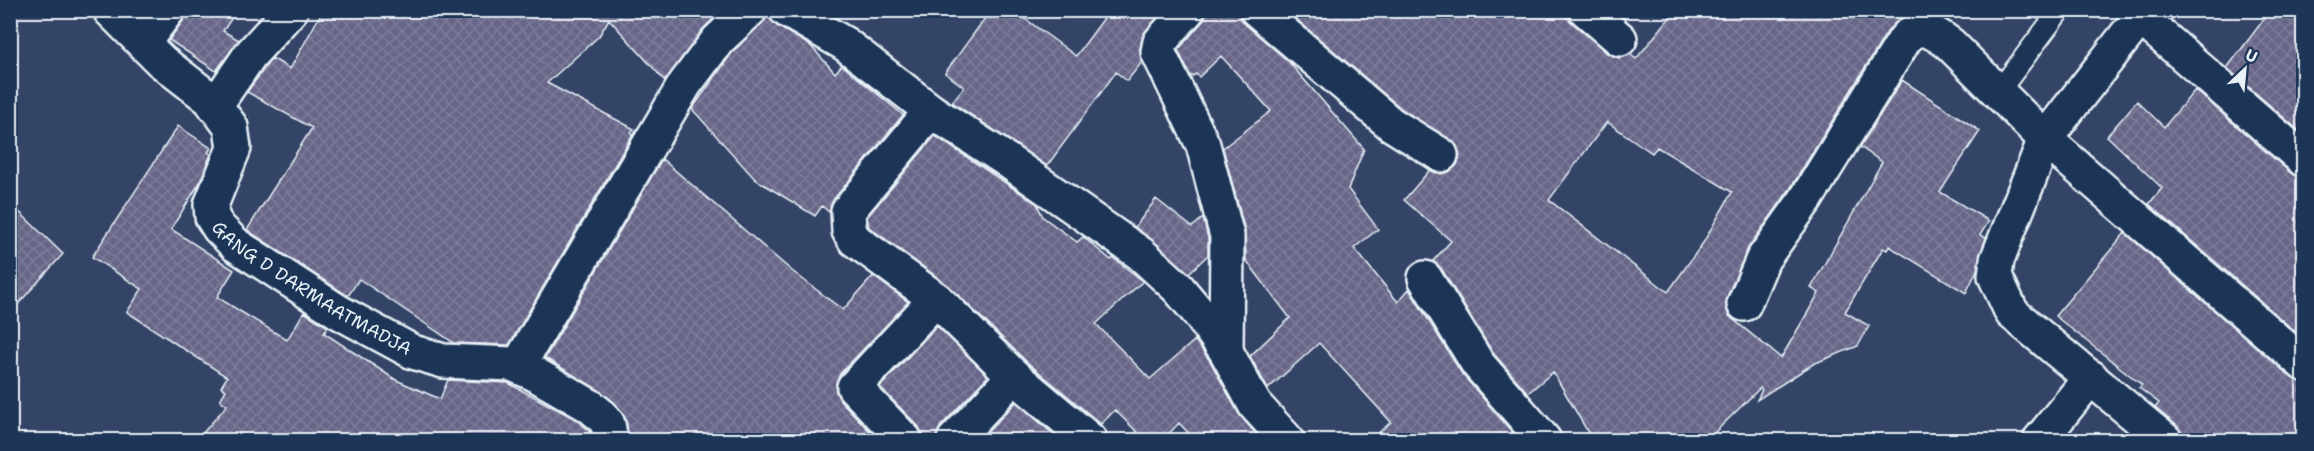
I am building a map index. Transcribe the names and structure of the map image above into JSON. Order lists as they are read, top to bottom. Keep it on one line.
{"streets":{"street":["GANG D DARMAATMADJA"]},"north":"top right"}
